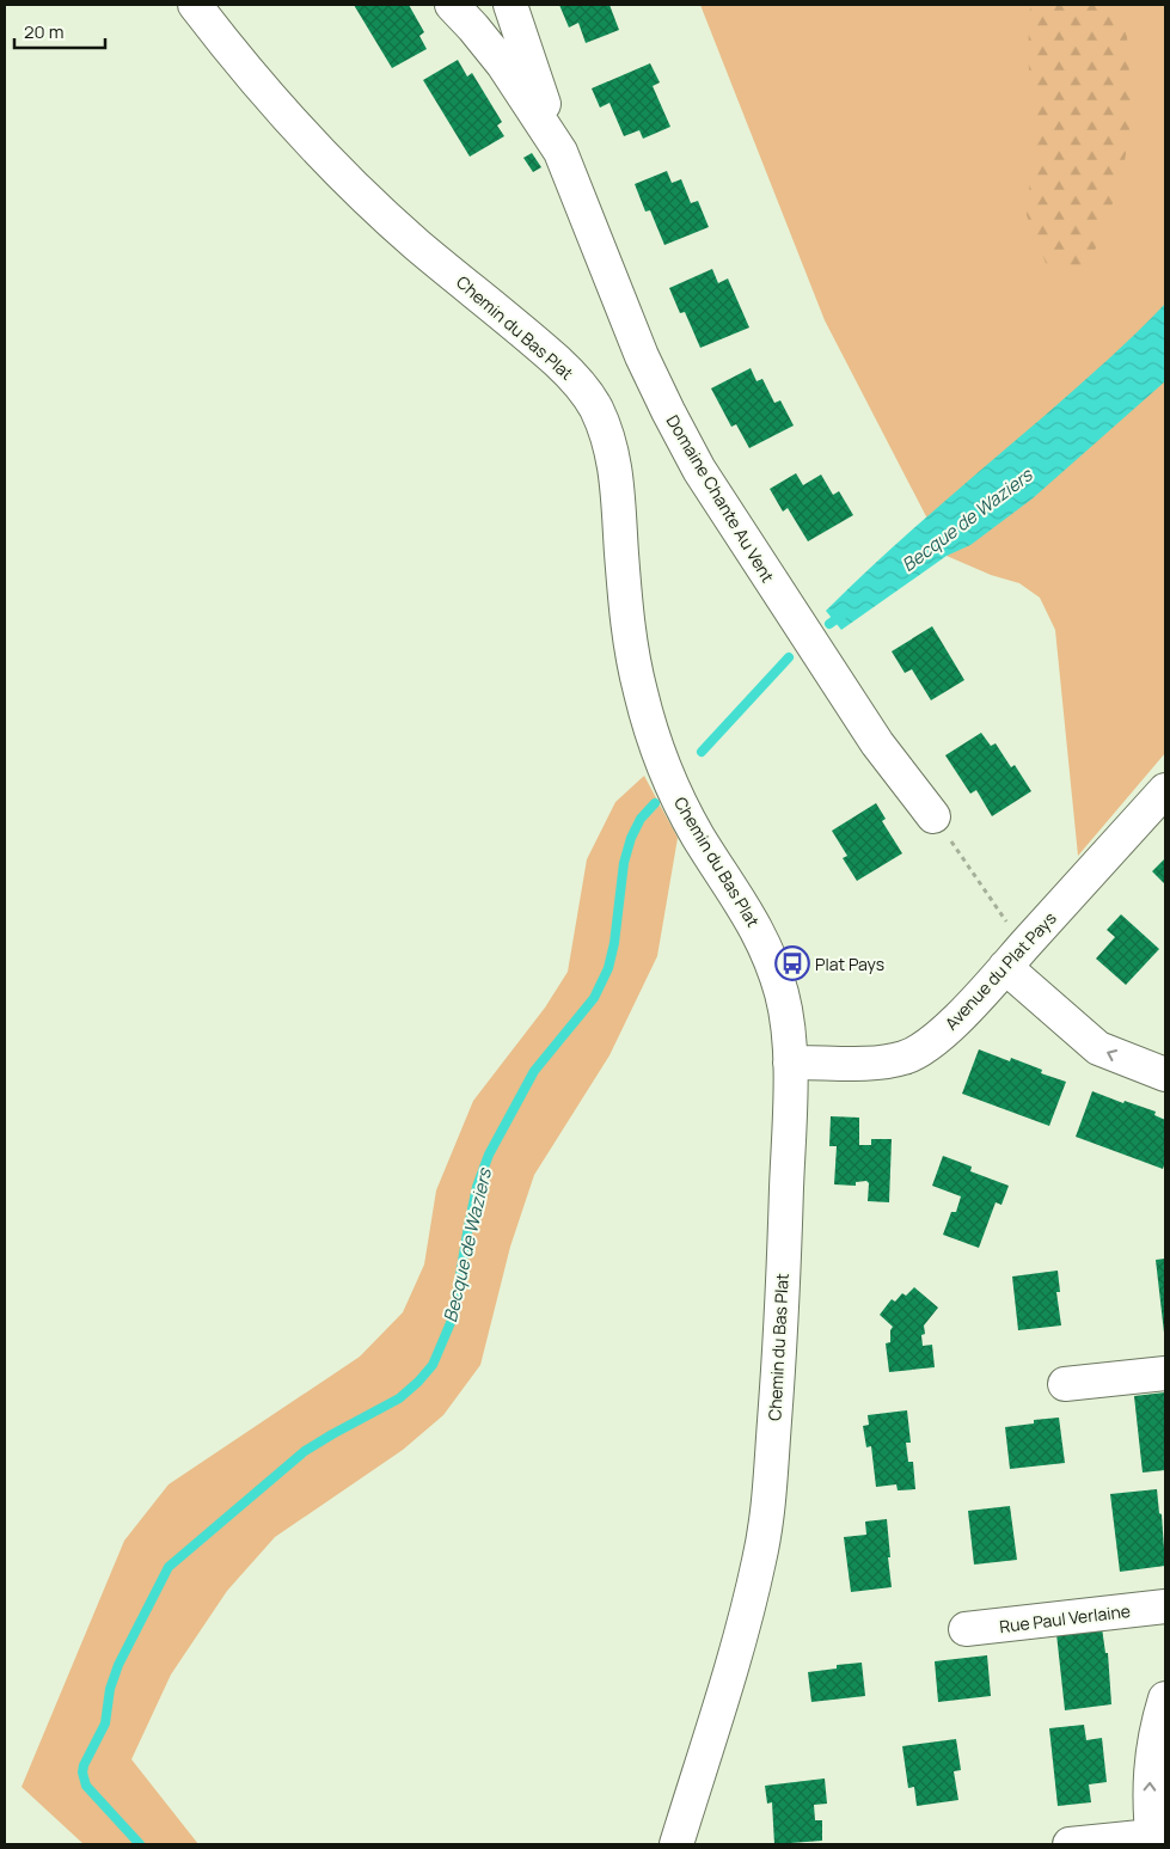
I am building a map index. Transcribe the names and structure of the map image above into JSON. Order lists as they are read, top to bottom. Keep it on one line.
{"streets":{"street":["Chemin du Bas Plat","Domaine Chante Au Vent","Avenue du Plat Pays","Rue Paul Verlaine"]},"crossings":[["Chemin du Bas Plat","Avenue du Plat Pays"]],"water":["Becque de Waziers"],"places":{"bus stop":["Plat Pays"]},"scale_bar":"20 m"}
